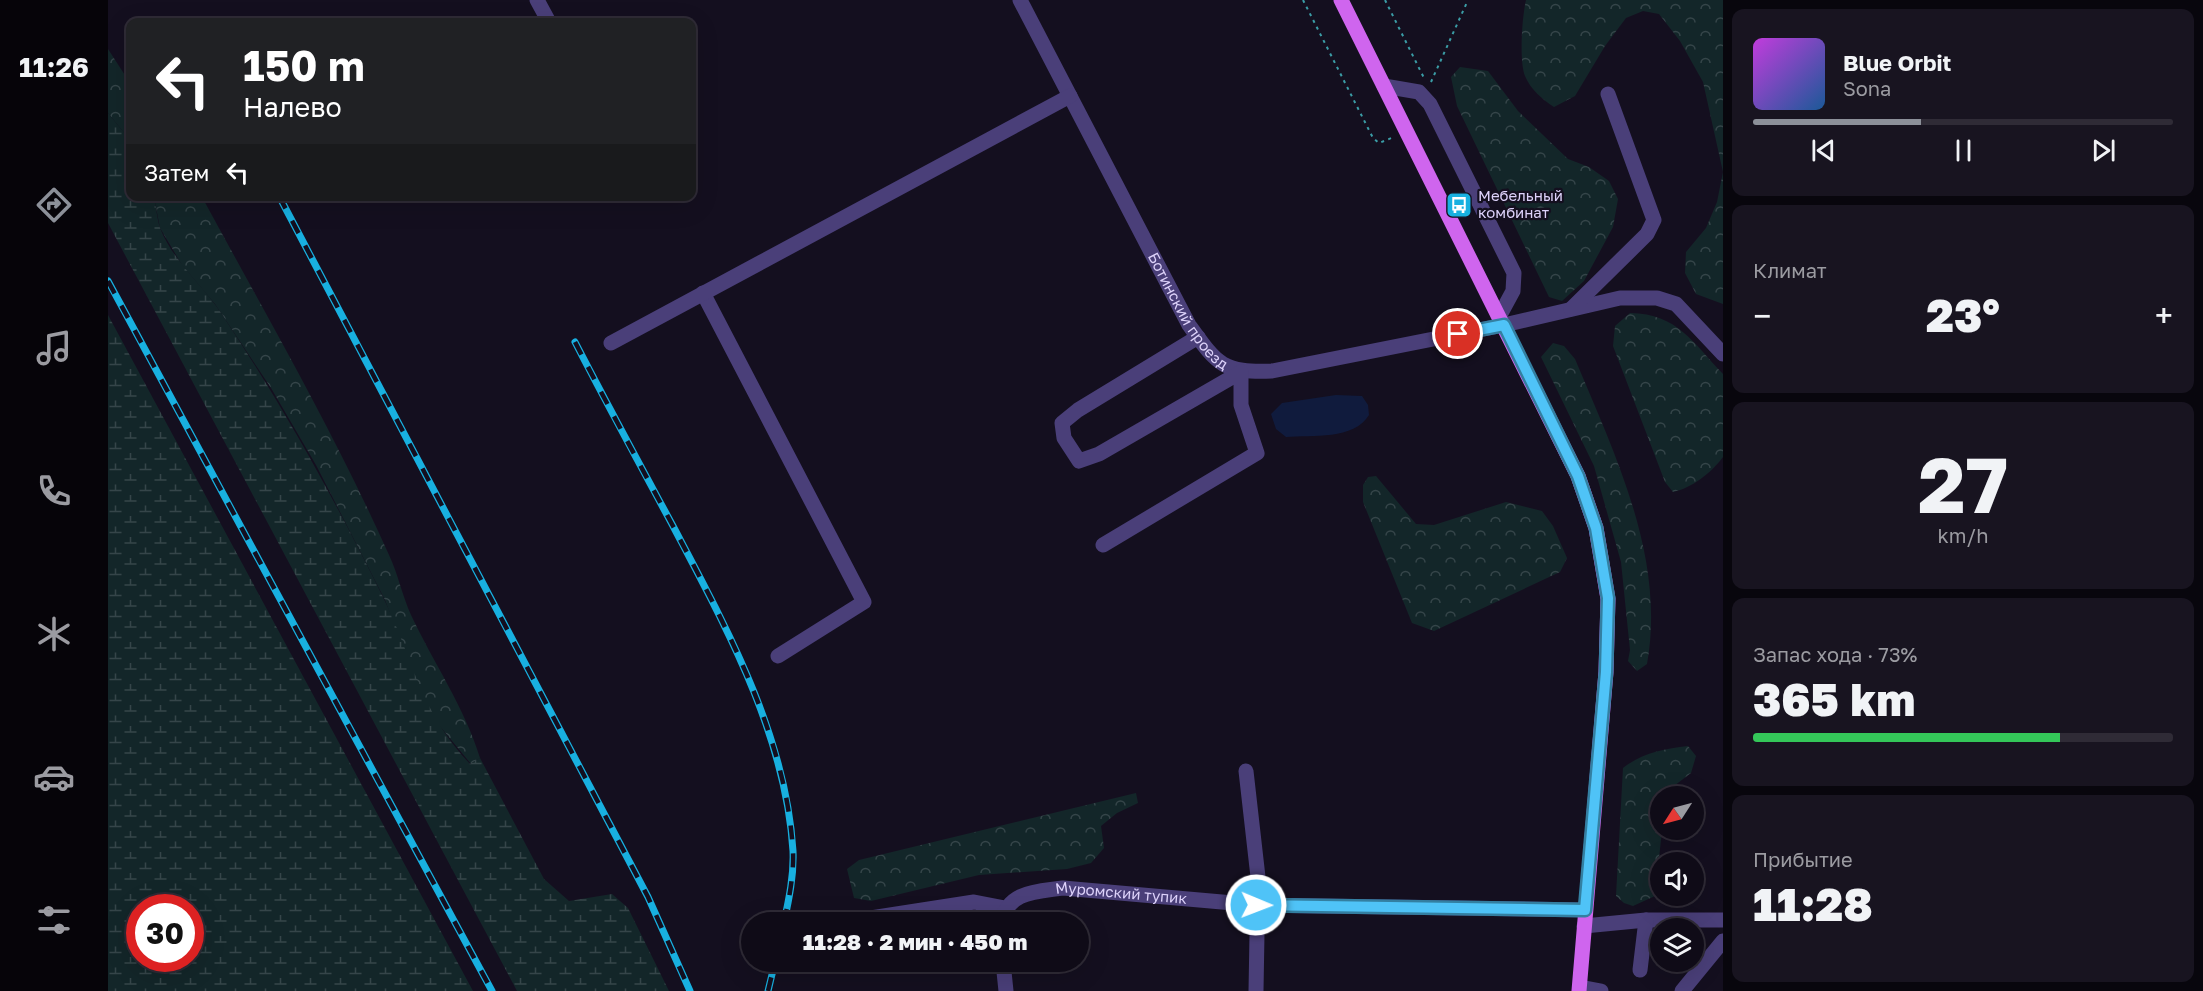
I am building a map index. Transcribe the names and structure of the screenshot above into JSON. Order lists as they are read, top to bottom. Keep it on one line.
{"streets":{"street":["Ботинский проезд","Муромский тупик"]},"places":{"bus stop":["Мебельный комбинат"]},"north":"bottom left","page":{"tabs":"11:26","turn":["150 m","Налево"],"song":["Blue Orbit","Sona"],"then":"Затем","tile":["Климат",["27","km/h"],["Запас хода · 73%","365 km"],["Прибытие","11:28"]],"heat":["−","23°","+"],"limit":"30","trip":"11:28 · 2 мин · 450 m"}}
